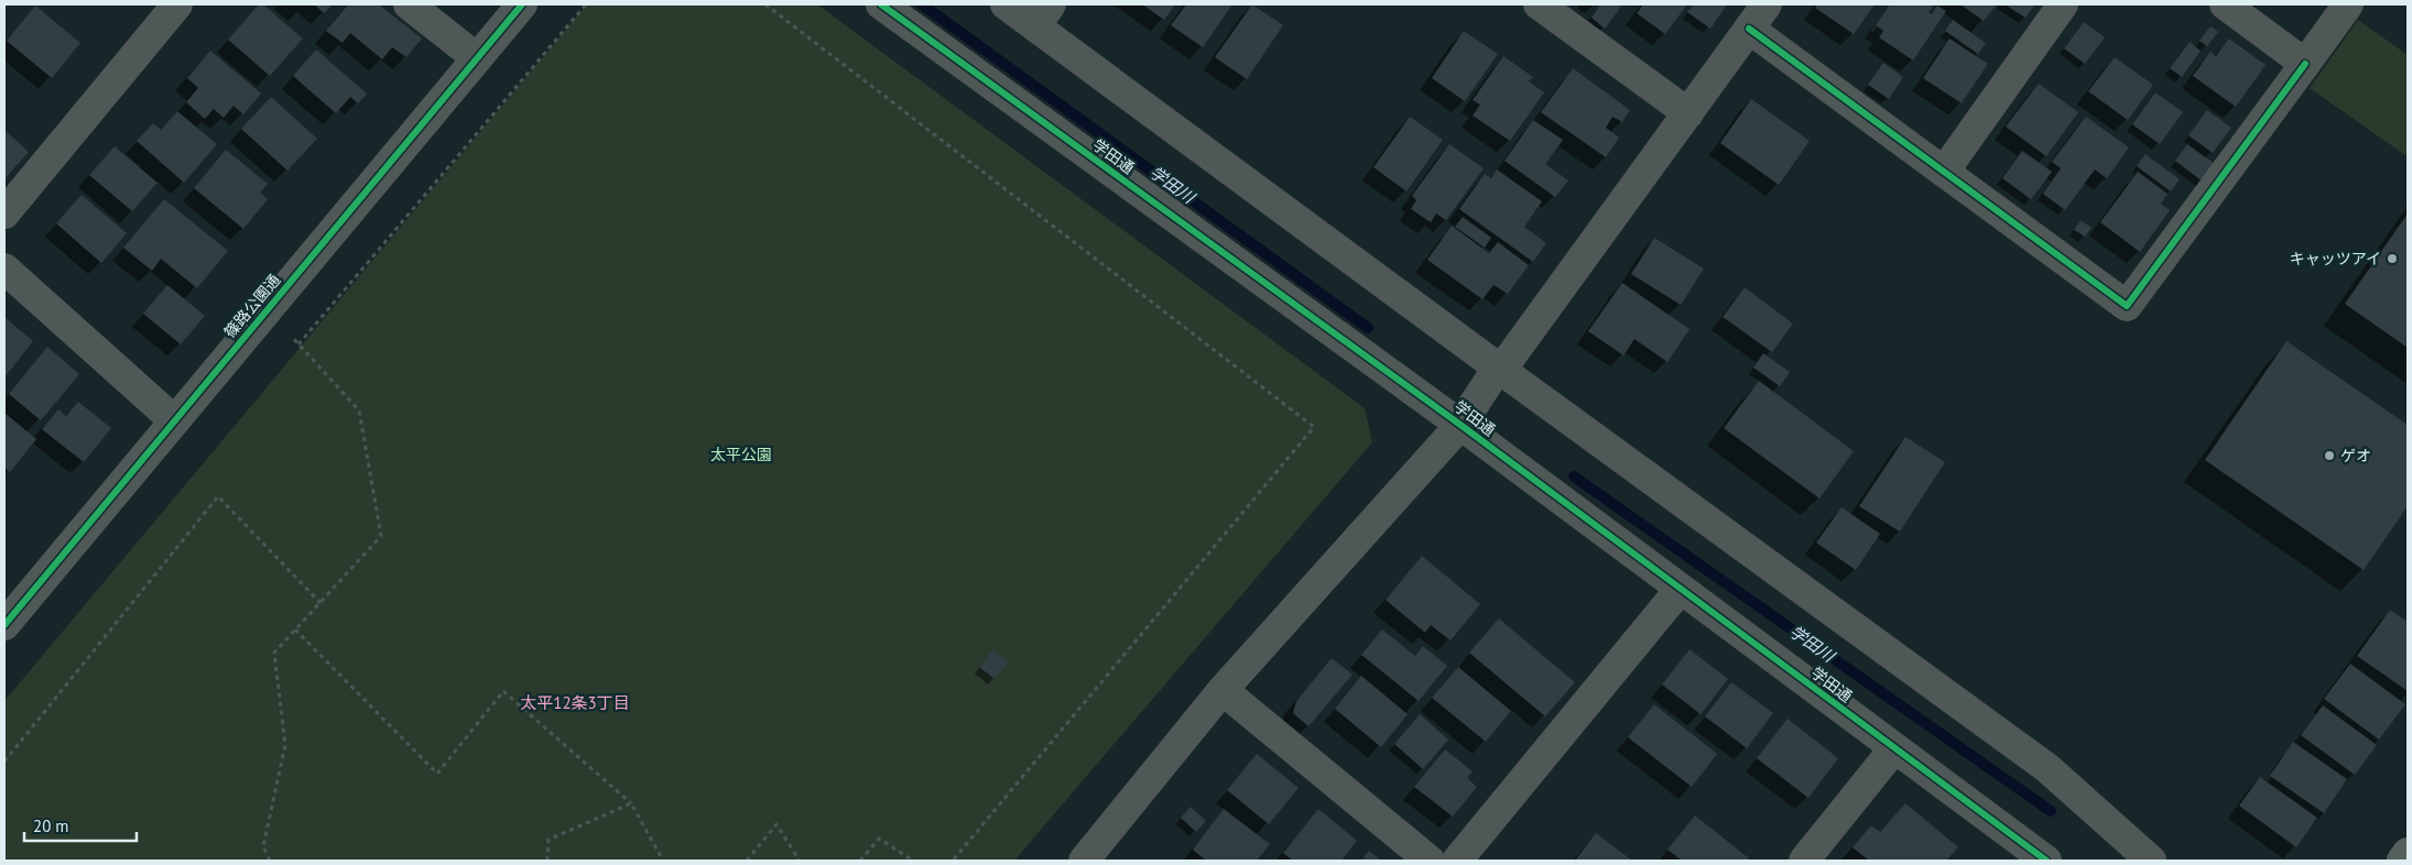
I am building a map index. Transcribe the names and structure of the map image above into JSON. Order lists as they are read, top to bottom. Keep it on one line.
{"streets":{"street":["学田通","篠路公園通"]},"districts":["太平12条3丁目"],"water":["学田川"],"parks":["太平公園"],"places":["キャッツアイ","ゲオ"],"scale_bar":"20 m"}
